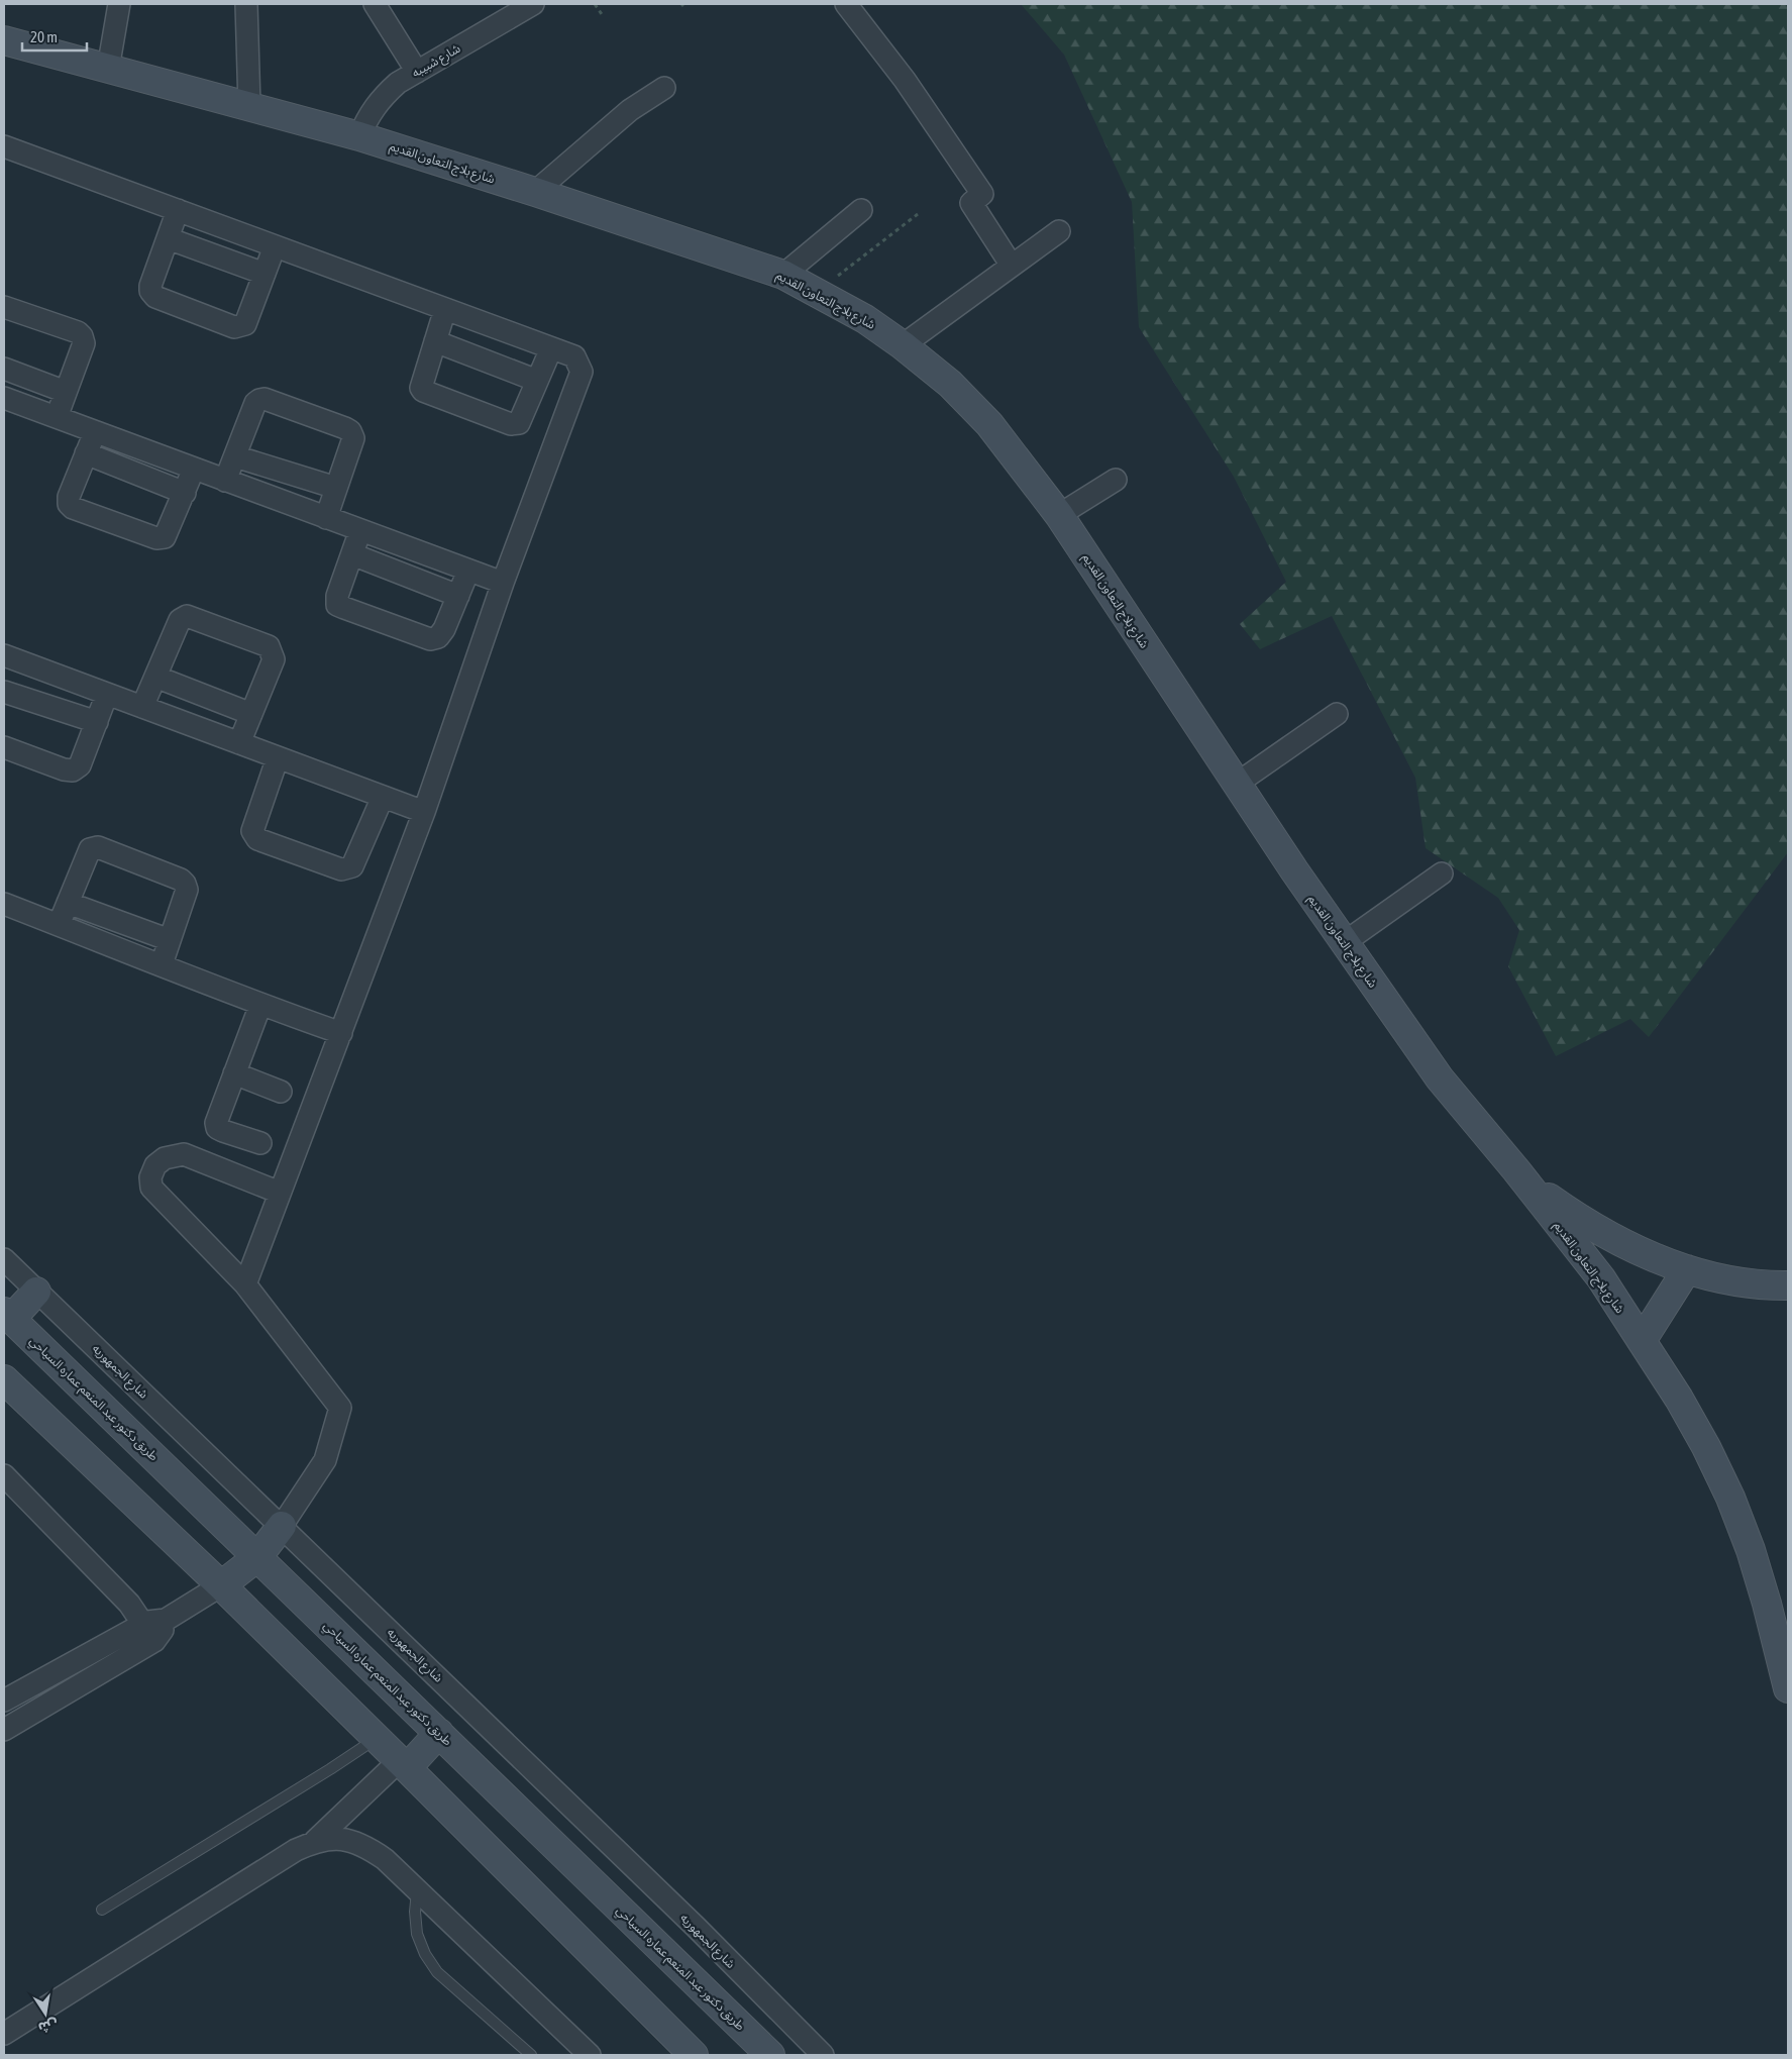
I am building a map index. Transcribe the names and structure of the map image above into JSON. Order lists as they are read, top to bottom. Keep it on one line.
{"streets":{"street":["شارع شبيبه","شارع بلاج التعاون القديم","شارع الجمهوريه","طريق دكتور عبد المنعم عماره السياحي"]},"crossings":[["شارع شبيبه","شارع بلاج التعاون القديم"]],"scale_bar":"20 m","north":"bottom"}
